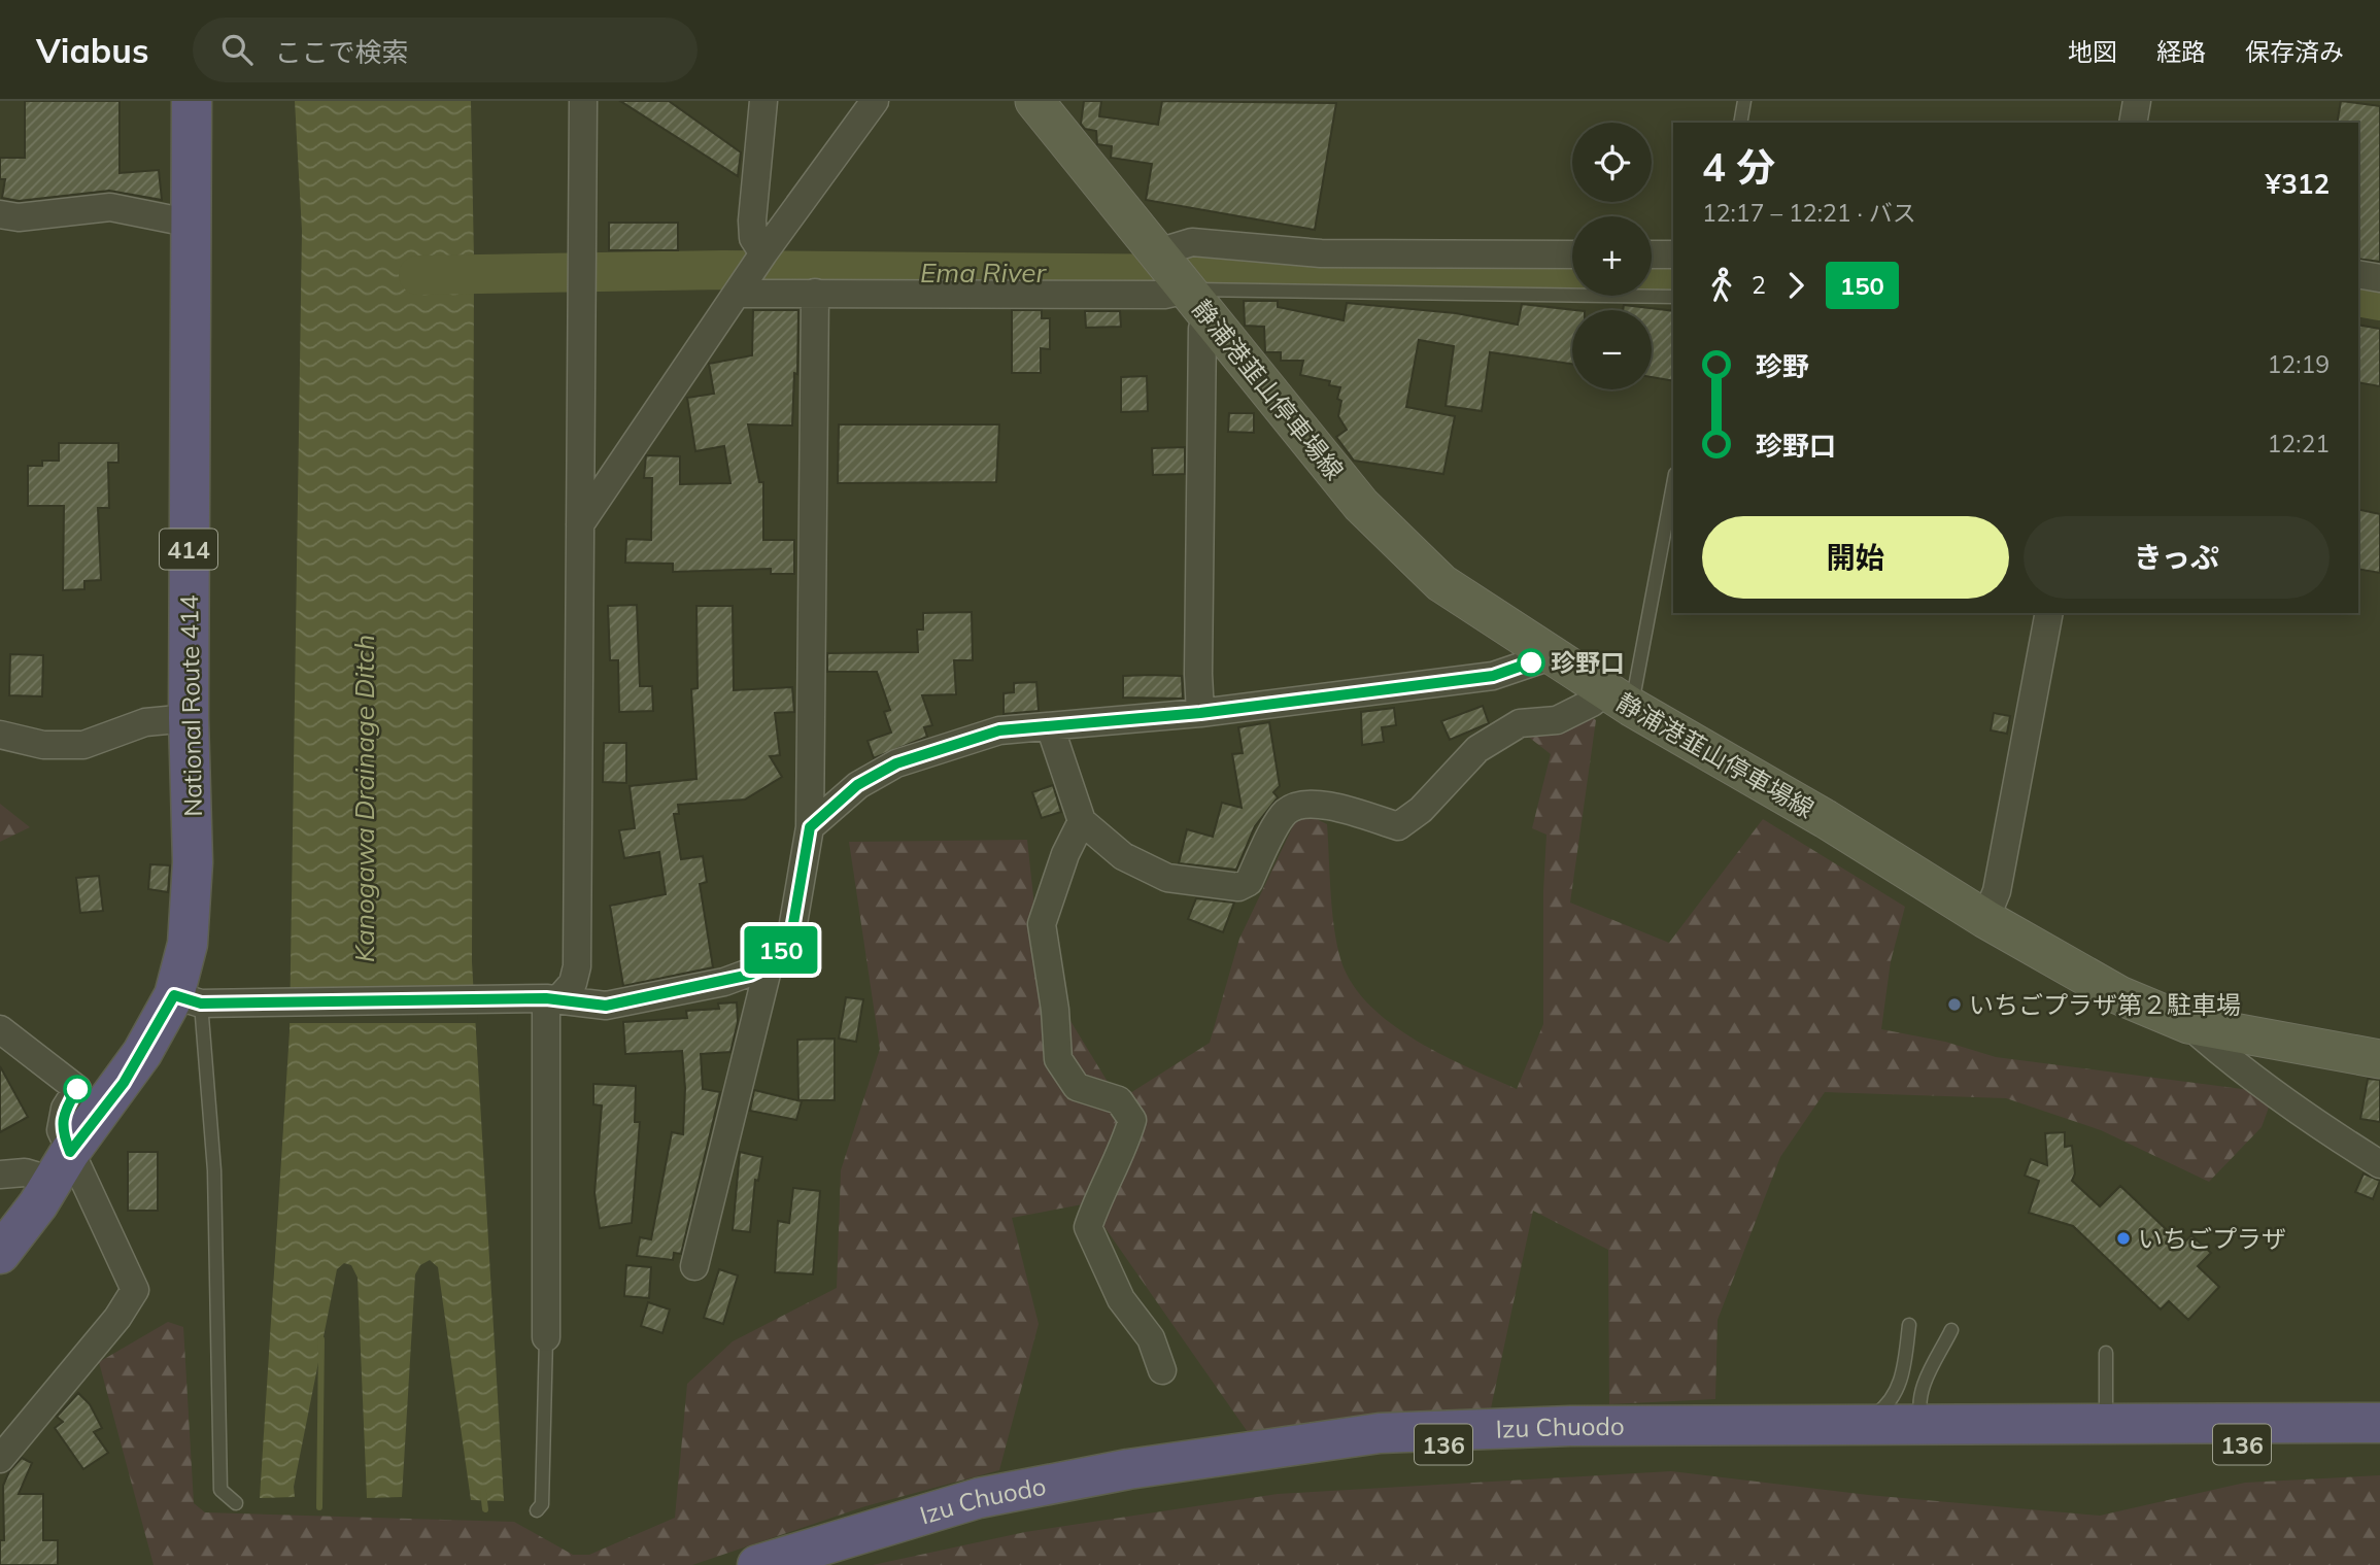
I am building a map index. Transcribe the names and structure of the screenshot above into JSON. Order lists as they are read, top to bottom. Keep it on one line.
{"streets":{"highway":["414","National Route 414","Izu Chuodo","136"],"main road":["静浦港韮山停車場線"]},"water":["Ema River","Kanogawa Drainage Ditch"],"places":["珍野口","いちごプラザ第２駐車場","いちごプラザ"],"lines":["bus line 150"],"page":{"header":"Viabus","search":"ここで検索","nav":["地図","経路","保存済み"],"on_map":"150","map_buttons":["+","−"],"heading":["4 分","12:17 – 12:21 · バス","¥312"],"legs":["2","150"],"list":[{"name":"珍野","value":"12:19"},{"name":"珍野口","value":"12:21"}],"buttons":["開始","きっぷ"]}}
